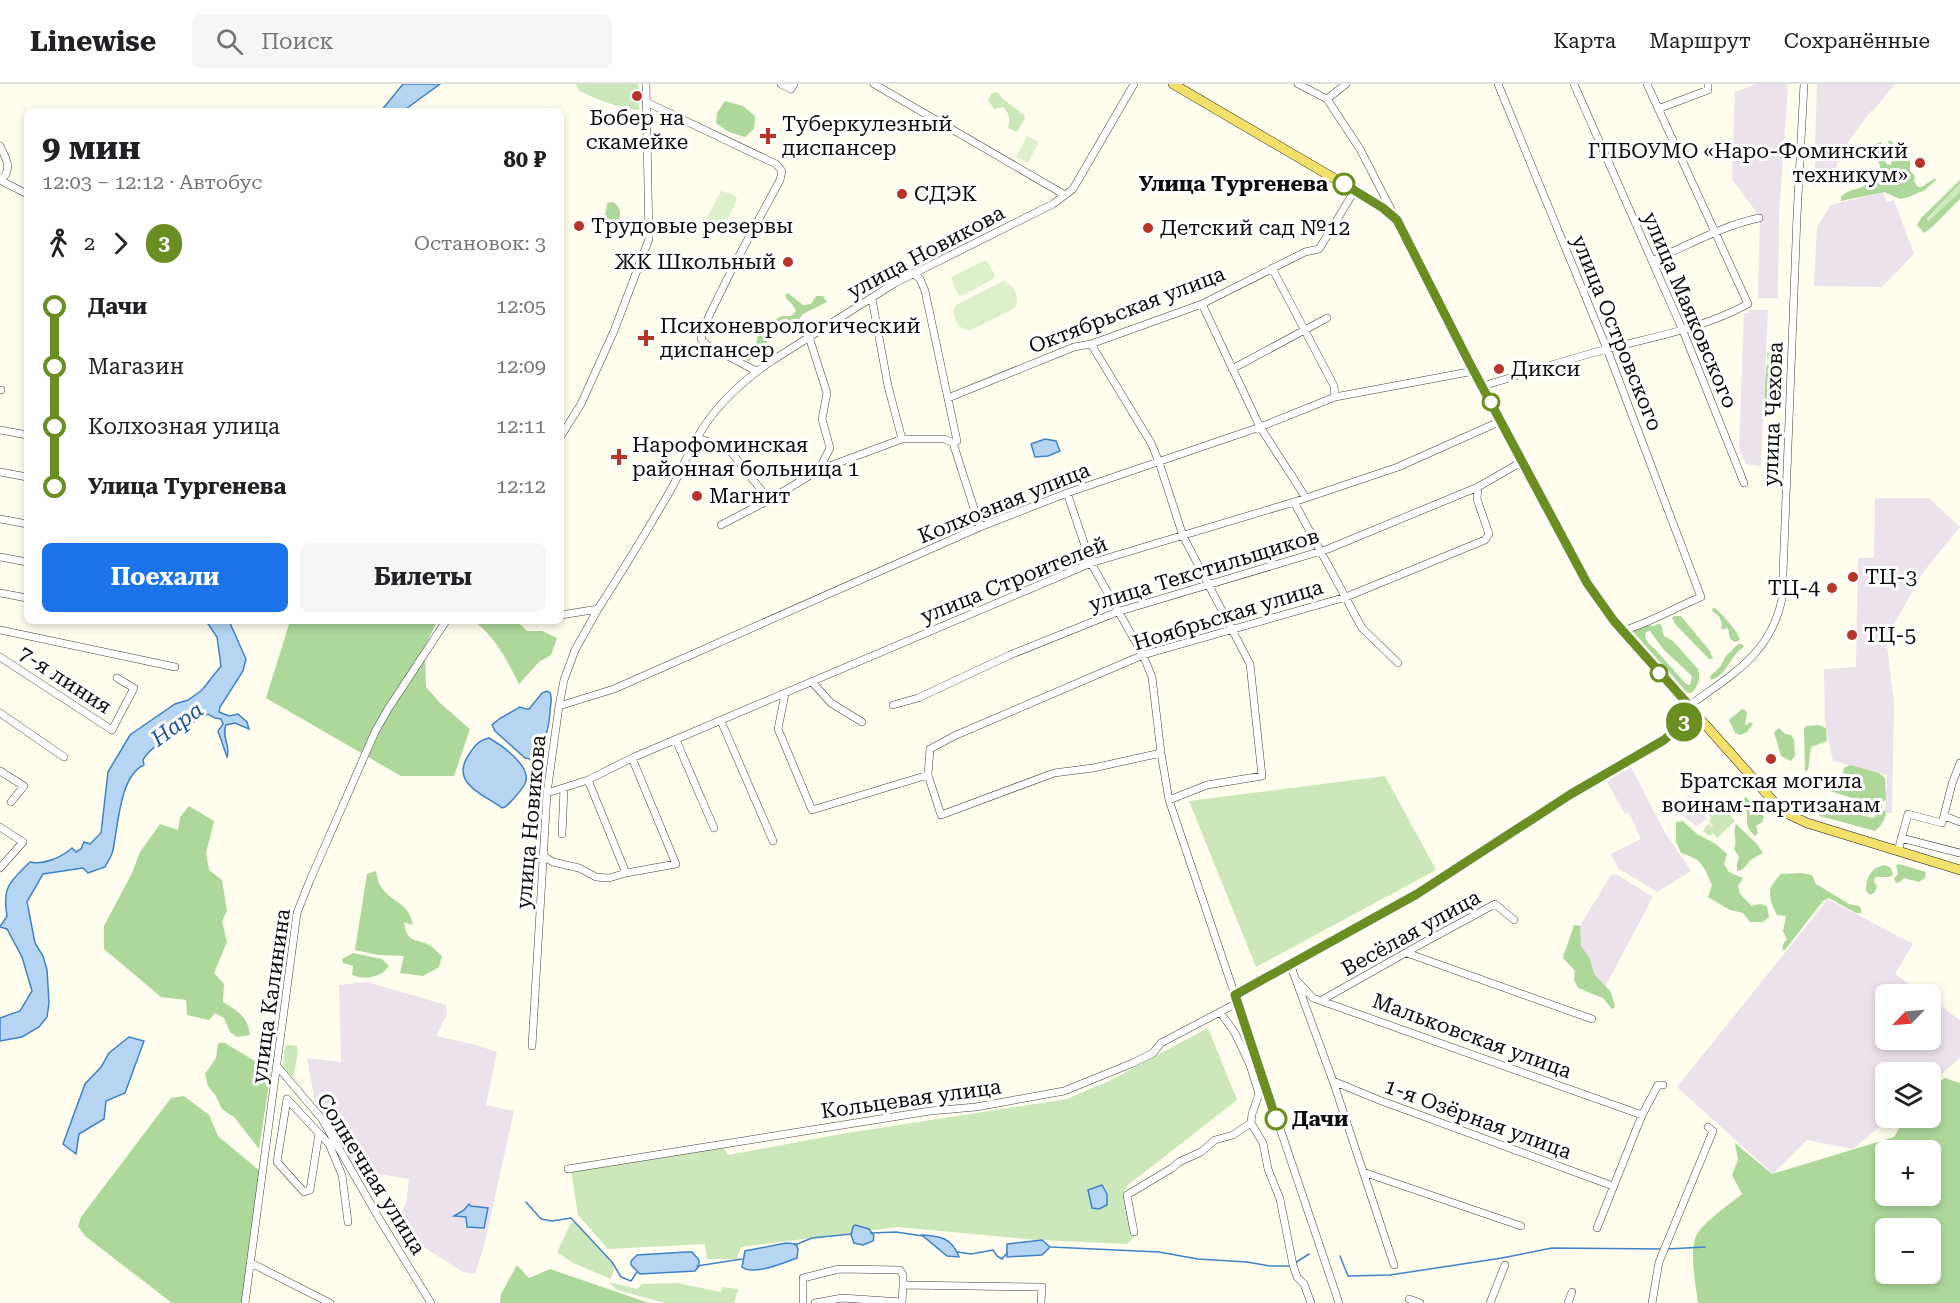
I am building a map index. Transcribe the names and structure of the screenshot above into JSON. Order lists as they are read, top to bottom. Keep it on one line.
{"streets":{"street":["улица Новикова","Октябрьская улица","улица Маяковского","улица Островского","улица Чехова","Колхозная улица","улица Текстильщиков","улица Строителей","Ноябрьская улица","7-я линия","Весёлая улица","улица Калинина","Мальковская улица","Кольцевая улица","1-я Озёрная улица","Солнечная улица"]},"crossings":[["улица Новикова","Колхозная улица"],["улица Новикова","улица Строителей"],["улица Чехова","Кольцевая улица"],["улица Текстильщиков","Ноябрьская улица"],["Весёлая улица","Мальковская улица"],["улица Калинина","Солнечная улица"]],"water":["Нара"],"places":{"other":["Бобер на скамейке","ГПБОУМО «Наро-Фоминский техникум»","Улица Тургенева","СДЭК","Трудовые резервы","Детский сад №12","ЖК Школьный","Дикси","Магнит","ТЦ-3","ТЦ-4","ТЦ-5","Братская могила воинам-партизанам","Дачи"],"health":["Туберкулезный диспансер","Психоневрологический диспансер","Нарофоминская районная больница 1"]},"lines":["bus line 3"],"north":"bottom left","page":{"header":"Linewise","search":"Поиск","nav":["Карта","Маршрут","Сохранённые"],"on_map":"3","heading":["9 мин","12:03 – 12:12 · Автобус","80 ₽"],"legs":["2","3","Остановок: 3"],"list":[{"name":"Дачи","value":"12:05"},{"name":"Магазин","value":"12:09"},{"name":"Колхозная улица","value":"12:11"},{"name":"Улица Тургенева","value":"12:12"}],"buttons":["Поехали","Билеты"],"map_buttons":["+","−"]}}
